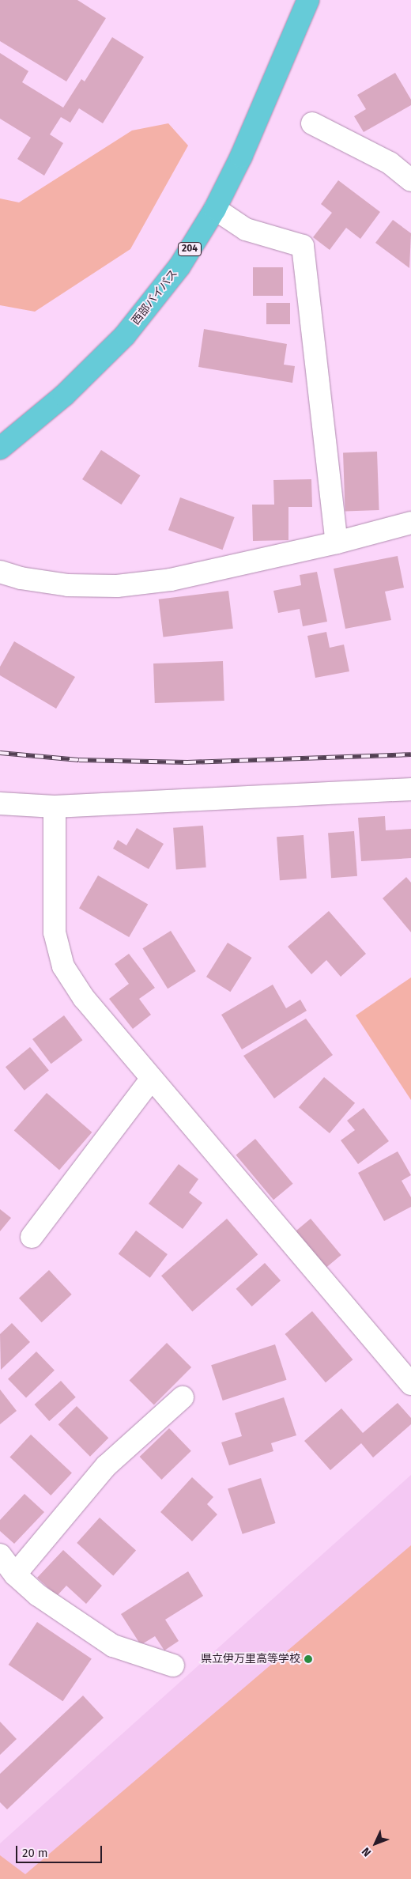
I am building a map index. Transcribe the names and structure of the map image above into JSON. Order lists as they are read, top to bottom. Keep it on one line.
{"streets":{"highway":["204","西部バイパス"]},"places":["県立伊万里高等学校"],"scale_bar":"20 m","north":"bottom left"}
